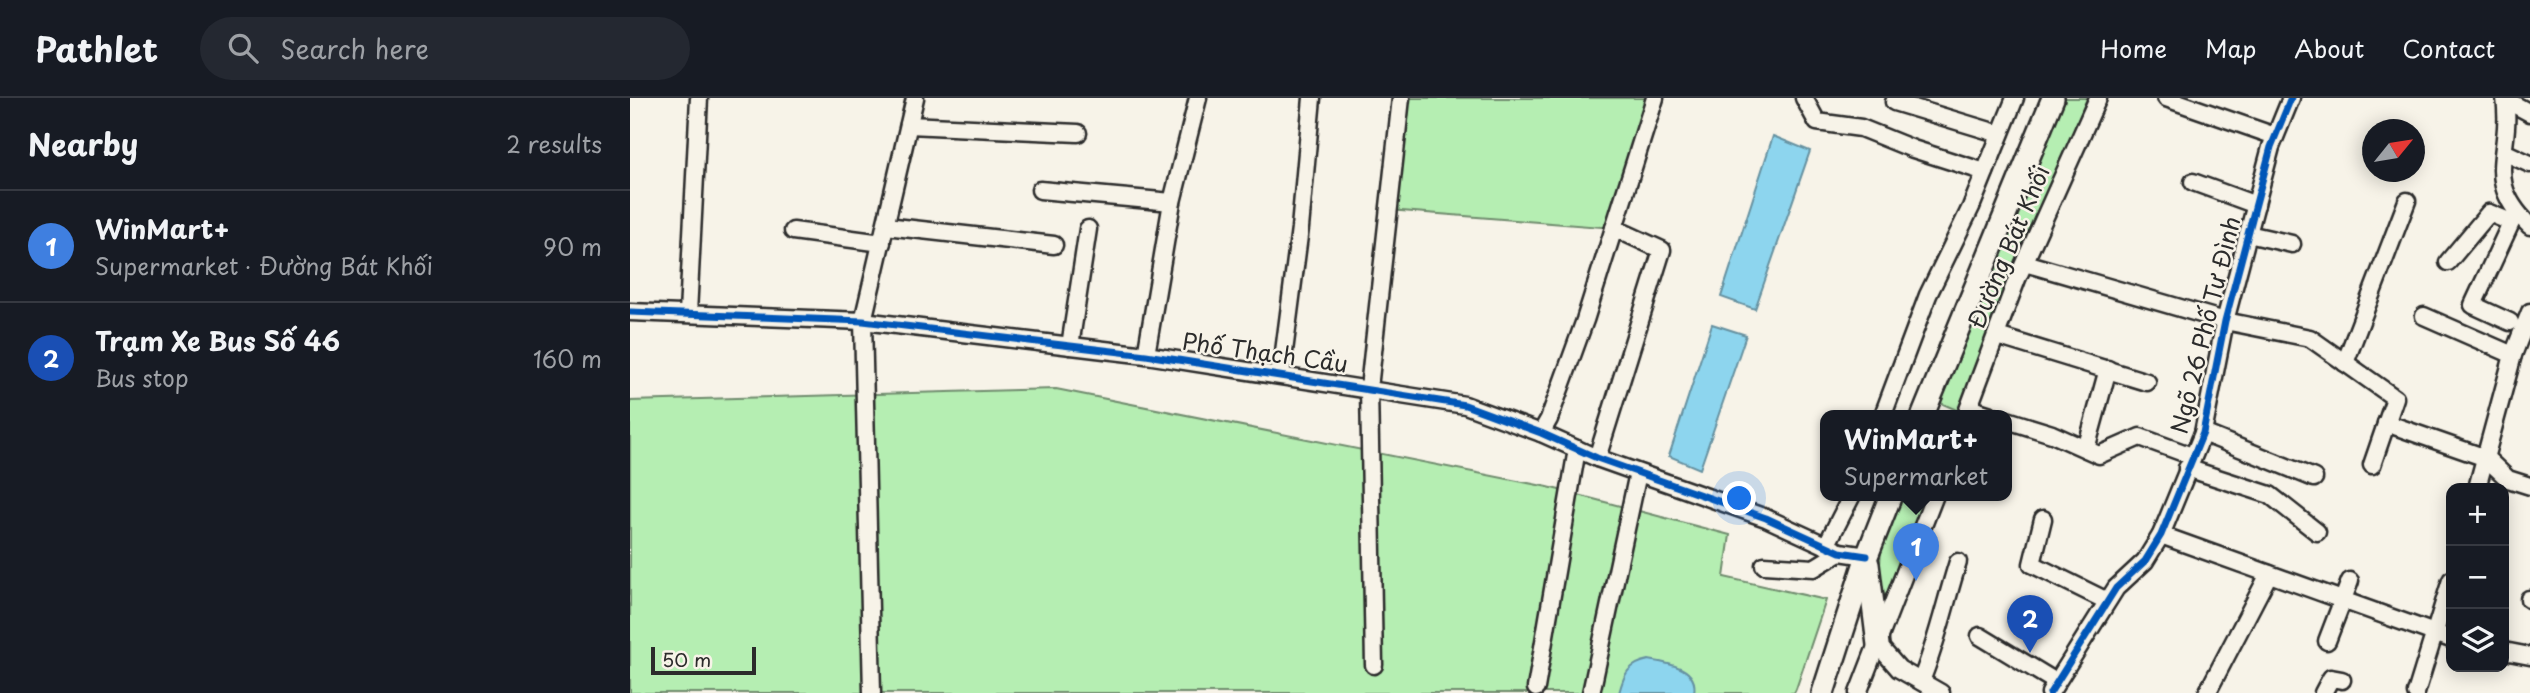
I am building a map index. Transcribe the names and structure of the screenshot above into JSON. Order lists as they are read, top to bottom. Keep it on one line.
{"streets":{"street":["Đường Bát Khối","Ngõ 26 Phố Tư Đình","Phố Thạch Cầu"]},"scale_bar":"50 m","north":"top right","page":{"header":"Pathlet","search":"Search here","nav":["Home","Map","About","Contact"],"heading":["Nearby","2 results"],"list":[{"mark":"1","name":"WinMart+","note":"Supermarket · Đường Bát Khối","value":"90 m"},{"mark":"2","name":"Trạm Xe Bus Số 46","note":"Bus stop","value":"160 m"}],"popup":["WinMart+","Supermarket"],"map_buttons":["+","−"],"pins":["1","2"],"scale":"50 m"}}
